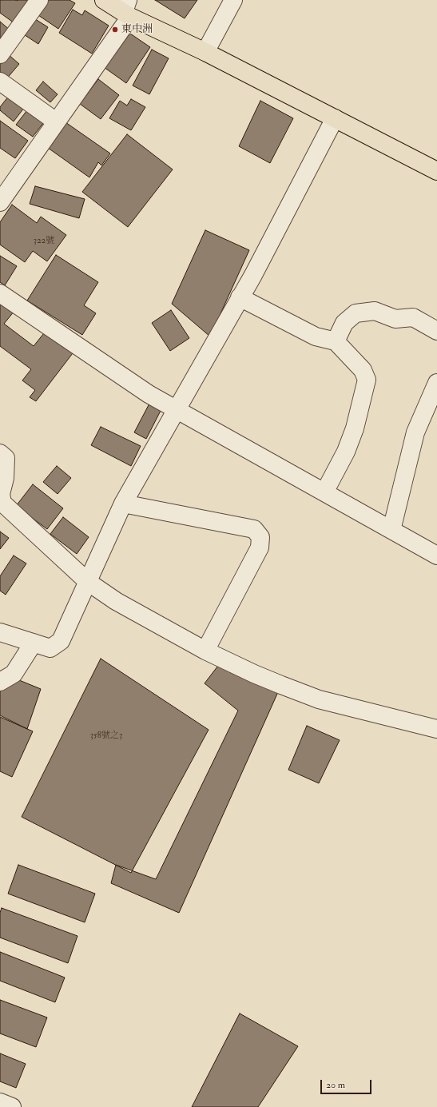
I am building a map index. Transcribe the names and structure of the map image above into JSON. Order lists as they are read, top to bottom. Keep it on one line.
{"places":["東中洲"],"house_numbers":["322號","358號之3"],"scale_bar":"20 m"}
